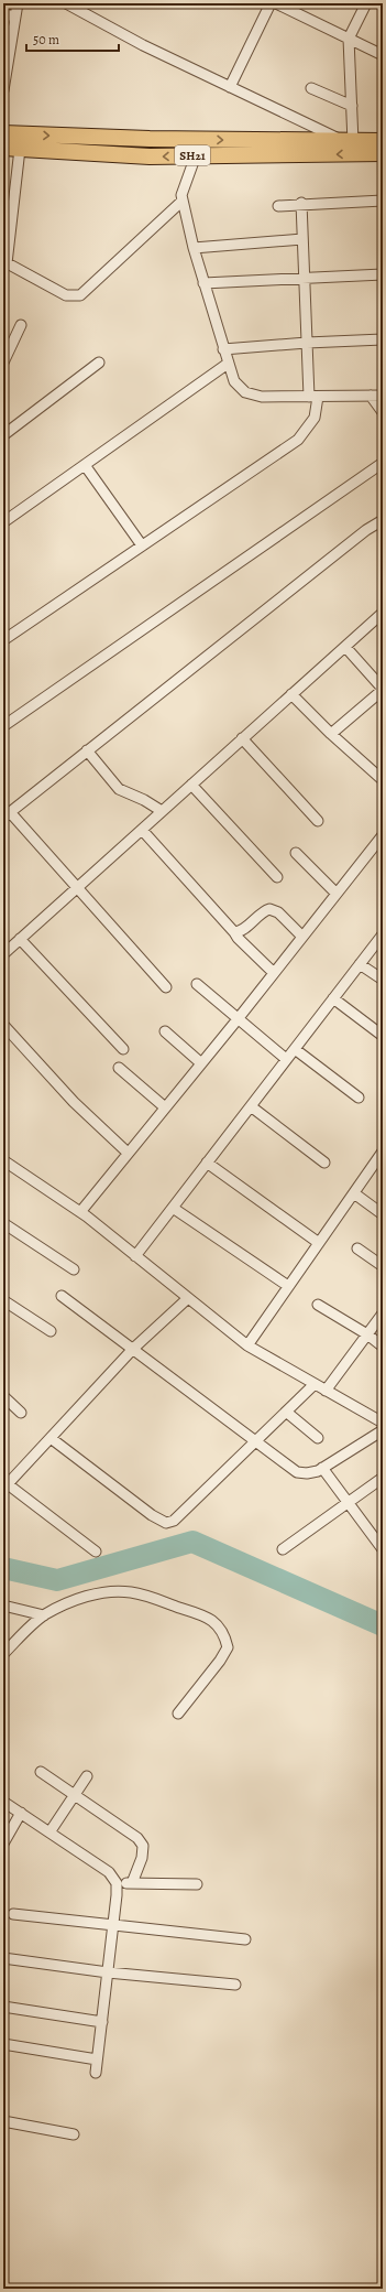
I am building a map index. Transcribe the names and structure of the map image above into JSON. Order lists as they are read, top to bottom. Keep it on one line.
{"streets":{"main road":["SH21"]},"scale_bar":"50 m"}
